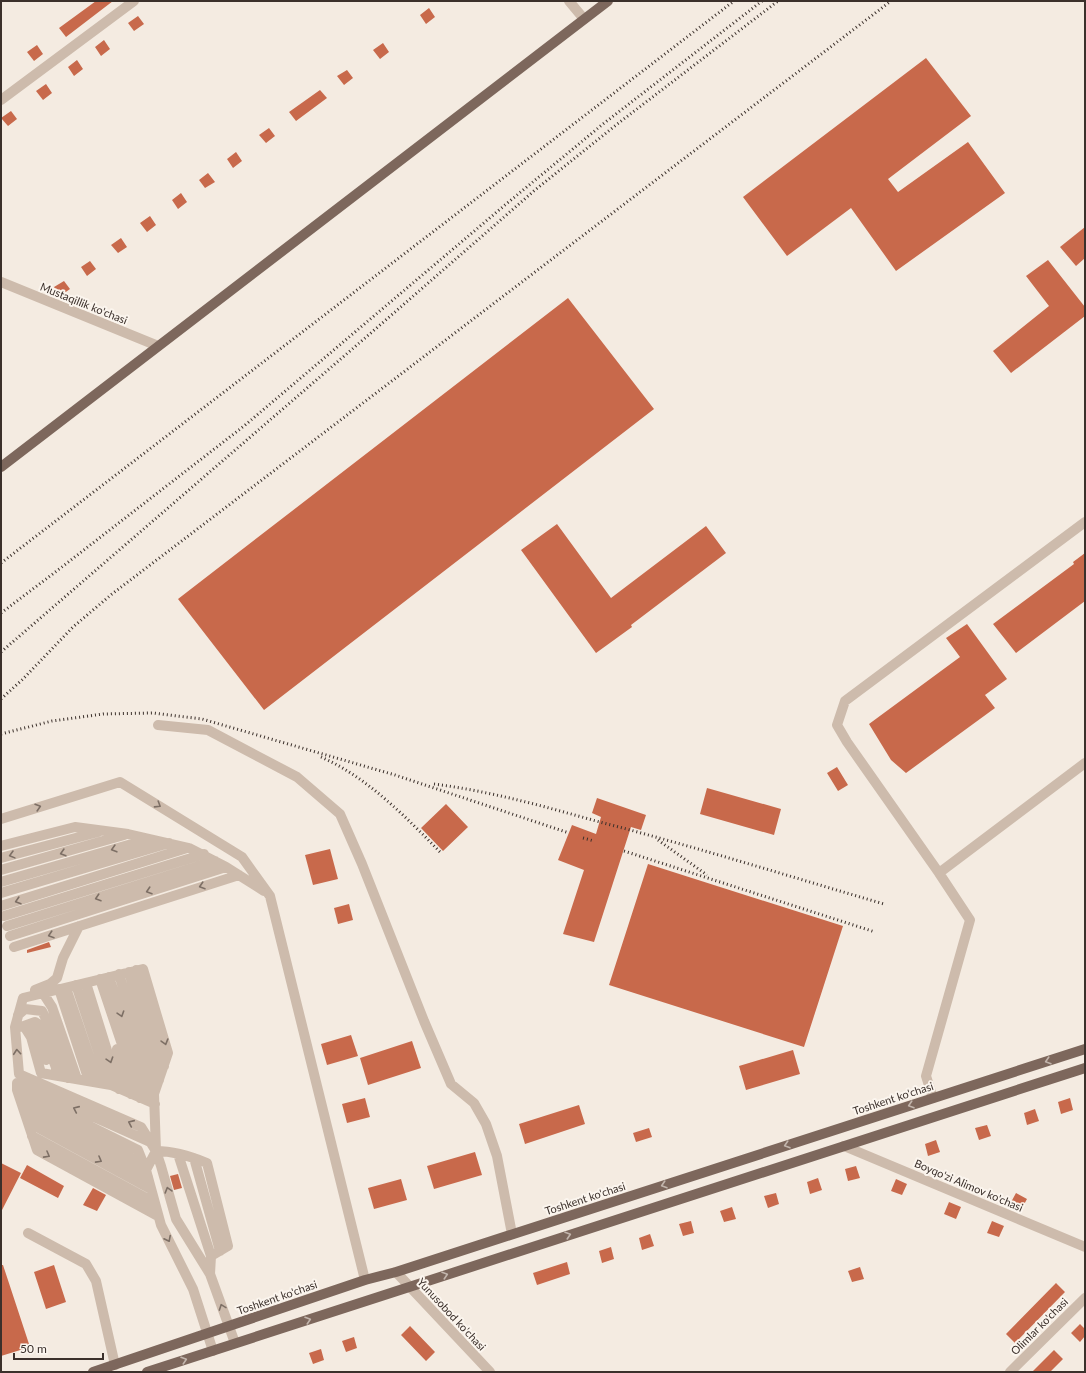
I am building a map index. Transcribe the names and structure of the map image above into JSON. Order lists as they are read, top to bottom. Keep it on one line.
{"streets":{"main road":["Toshkent ko'chasi"],"street":["Mustaqillik ko'chasi","Boyqo'zi Alimov ko'chasi","Yunusobod ko'chasi","Olimlar ko'chasi"]},"crossings":[["Toshkent ko'chasi","Yunusobod ko'chasi"]],"scale_bar":"50 m"}
